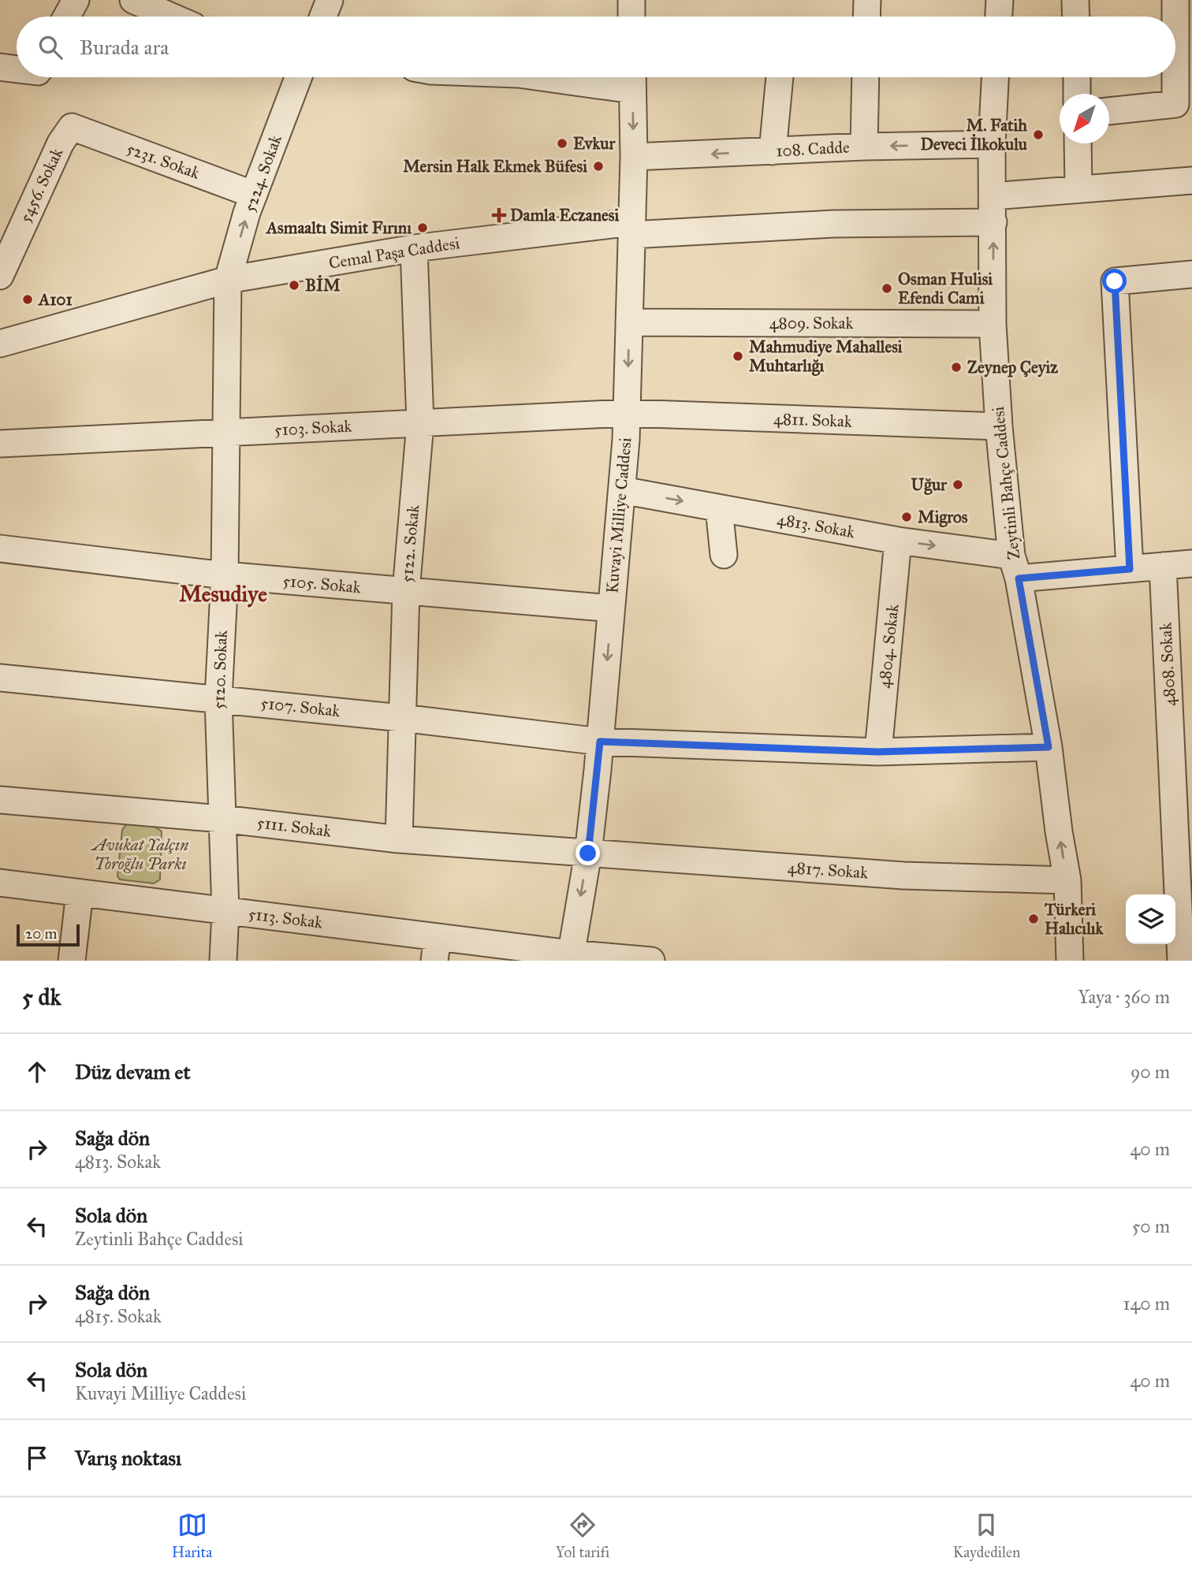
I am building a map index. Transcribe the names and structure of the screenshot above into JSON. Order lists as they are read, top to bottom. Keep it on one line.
{"streets":{"street":["108. Cadde","5231. Sokak","5224. Sokak","5456. Sokak","Cemal Paşa Caddesi","4809. Sokak","4811. Sokak","5103. Sokak","Zeytinli Bahçe Caddesi","Kuvayi Milliye Caddesi","4813. Sokak","5122. Sokak","5105. Sokak","4804. Sokak","4808. Sokak","5120. Sokak","5107. Sokak","5111. Sokak","4817. Sokak","5113. Sokak"]},"crossings":[["108. Cadde","Zeytinli Bahçe Caddesi"],["108. Cadde","Kuvayi Milliye Caddesi"],["5231. Sokak","5224. Sokak"],["5231. Sokak","5456. Sokak"],["5224. Sokak","Cemal Paşa Caddesi"],["5224. Sokak","5120. Sokak"],["Cemal Paşa Caddesi","Zeytinli Bahçe Caddesi"],["Cemal Paşa Caddesi","Kuvayi Milliye Caddesi"],["Cemal Paşa Caddesi","5122. Sokak"],["Cemal Paşa Caddesi","5120. Sokak"],["4809. Sokak","Zeytinli Bahçe Caddesi"],["4809. Sokak","Kuvayi Milliye Caddesi"],["4811. Sokak","5103. Sokak"],["4811. Sokak","Zeytinli Bahçe Caddesi"],["4811. Sokak","Kuvayi Milliye Caddesi"],["5103. Sokak","Kuvayi Milliye Caddesi"],["5103. Sokak","5122. Sokak"],["5103. Sokak","5120. Sokak"],["Zeytinli Bahçe Caddesi","4813. Sokak"],["Zeytinli Bahçe Caddesi","5107. Sokak"],["Zeytinli Bahçe Caddesi","4817. Sokak"],["Kuvayi Milliye Caddesi","4813. Sokak"],["Kuvayi Milliye Caddesi","5105. Sokak"],["Kuvayi Milliye Caddesi","5107. Sokak"],["Kuvayi Milliye Caddesi","5111. Sokak"],["Kuvayi Milliye Caddesi","4817. Sokak"],["Kuvayi Milliye Caddesi","5113. Sokak"],["4813. Sokak","4804. Sokak"],["4813. Sokak","4808. Sokak"],["5122. Sokak","5105. Sokak"],["5122. Sokak","5107. Sokak"],["5122. Sokak","5111. Sokak"],["5105. Sokak","5120. Sokak"],["4804. Sokak","5107. Sokak"],["5120. Sokak","5107. Sokak"],["5120. Sokak","5111. Sokak"],["5120. Sokak","5113. Sokak"],["5111. Sokak","4817. Sokak"]],"one_way":["108. Cadde","5224. Sokak","4813. Sokak"],"districts":["Mesudiye"],"parks":["Avukat Yalçın Toroğlu Parkı"],"places":{"other":["M. Fatih Deveci İlkokulu","Evkur","Mersin Halk Ekmek Büfesi","Asmaaltı Simit Fırını","BİM","Osman Hulisi Efendi Cami","A101","Mahmudiye Mahallesi Muhtarlığı","Zeynep Çeyiz","Uğur","Migros","Türkeri Halıcılık"],"health":["Damla Eczanesi"]},"scale_bar":"20 m","north":"bottom left","page":{"search":"Burada ara","scale":"20 m","heading":["5 dk","Yaya · 360 m"],"list":[["Düz devam et","90 m"],["Sağa dön","4813. Sokak","40 m"],["Sola dön","Zeytinli Bahçe Caddesi","50 m"],["Sağa dön","4815. Sokak","140 m"],["Sola dön","Kuvayi Milliye Caddesi","40 m"],"Varış noktası"],"nav":["Harita","Yol tarifi","Kaydedilen"]}}
